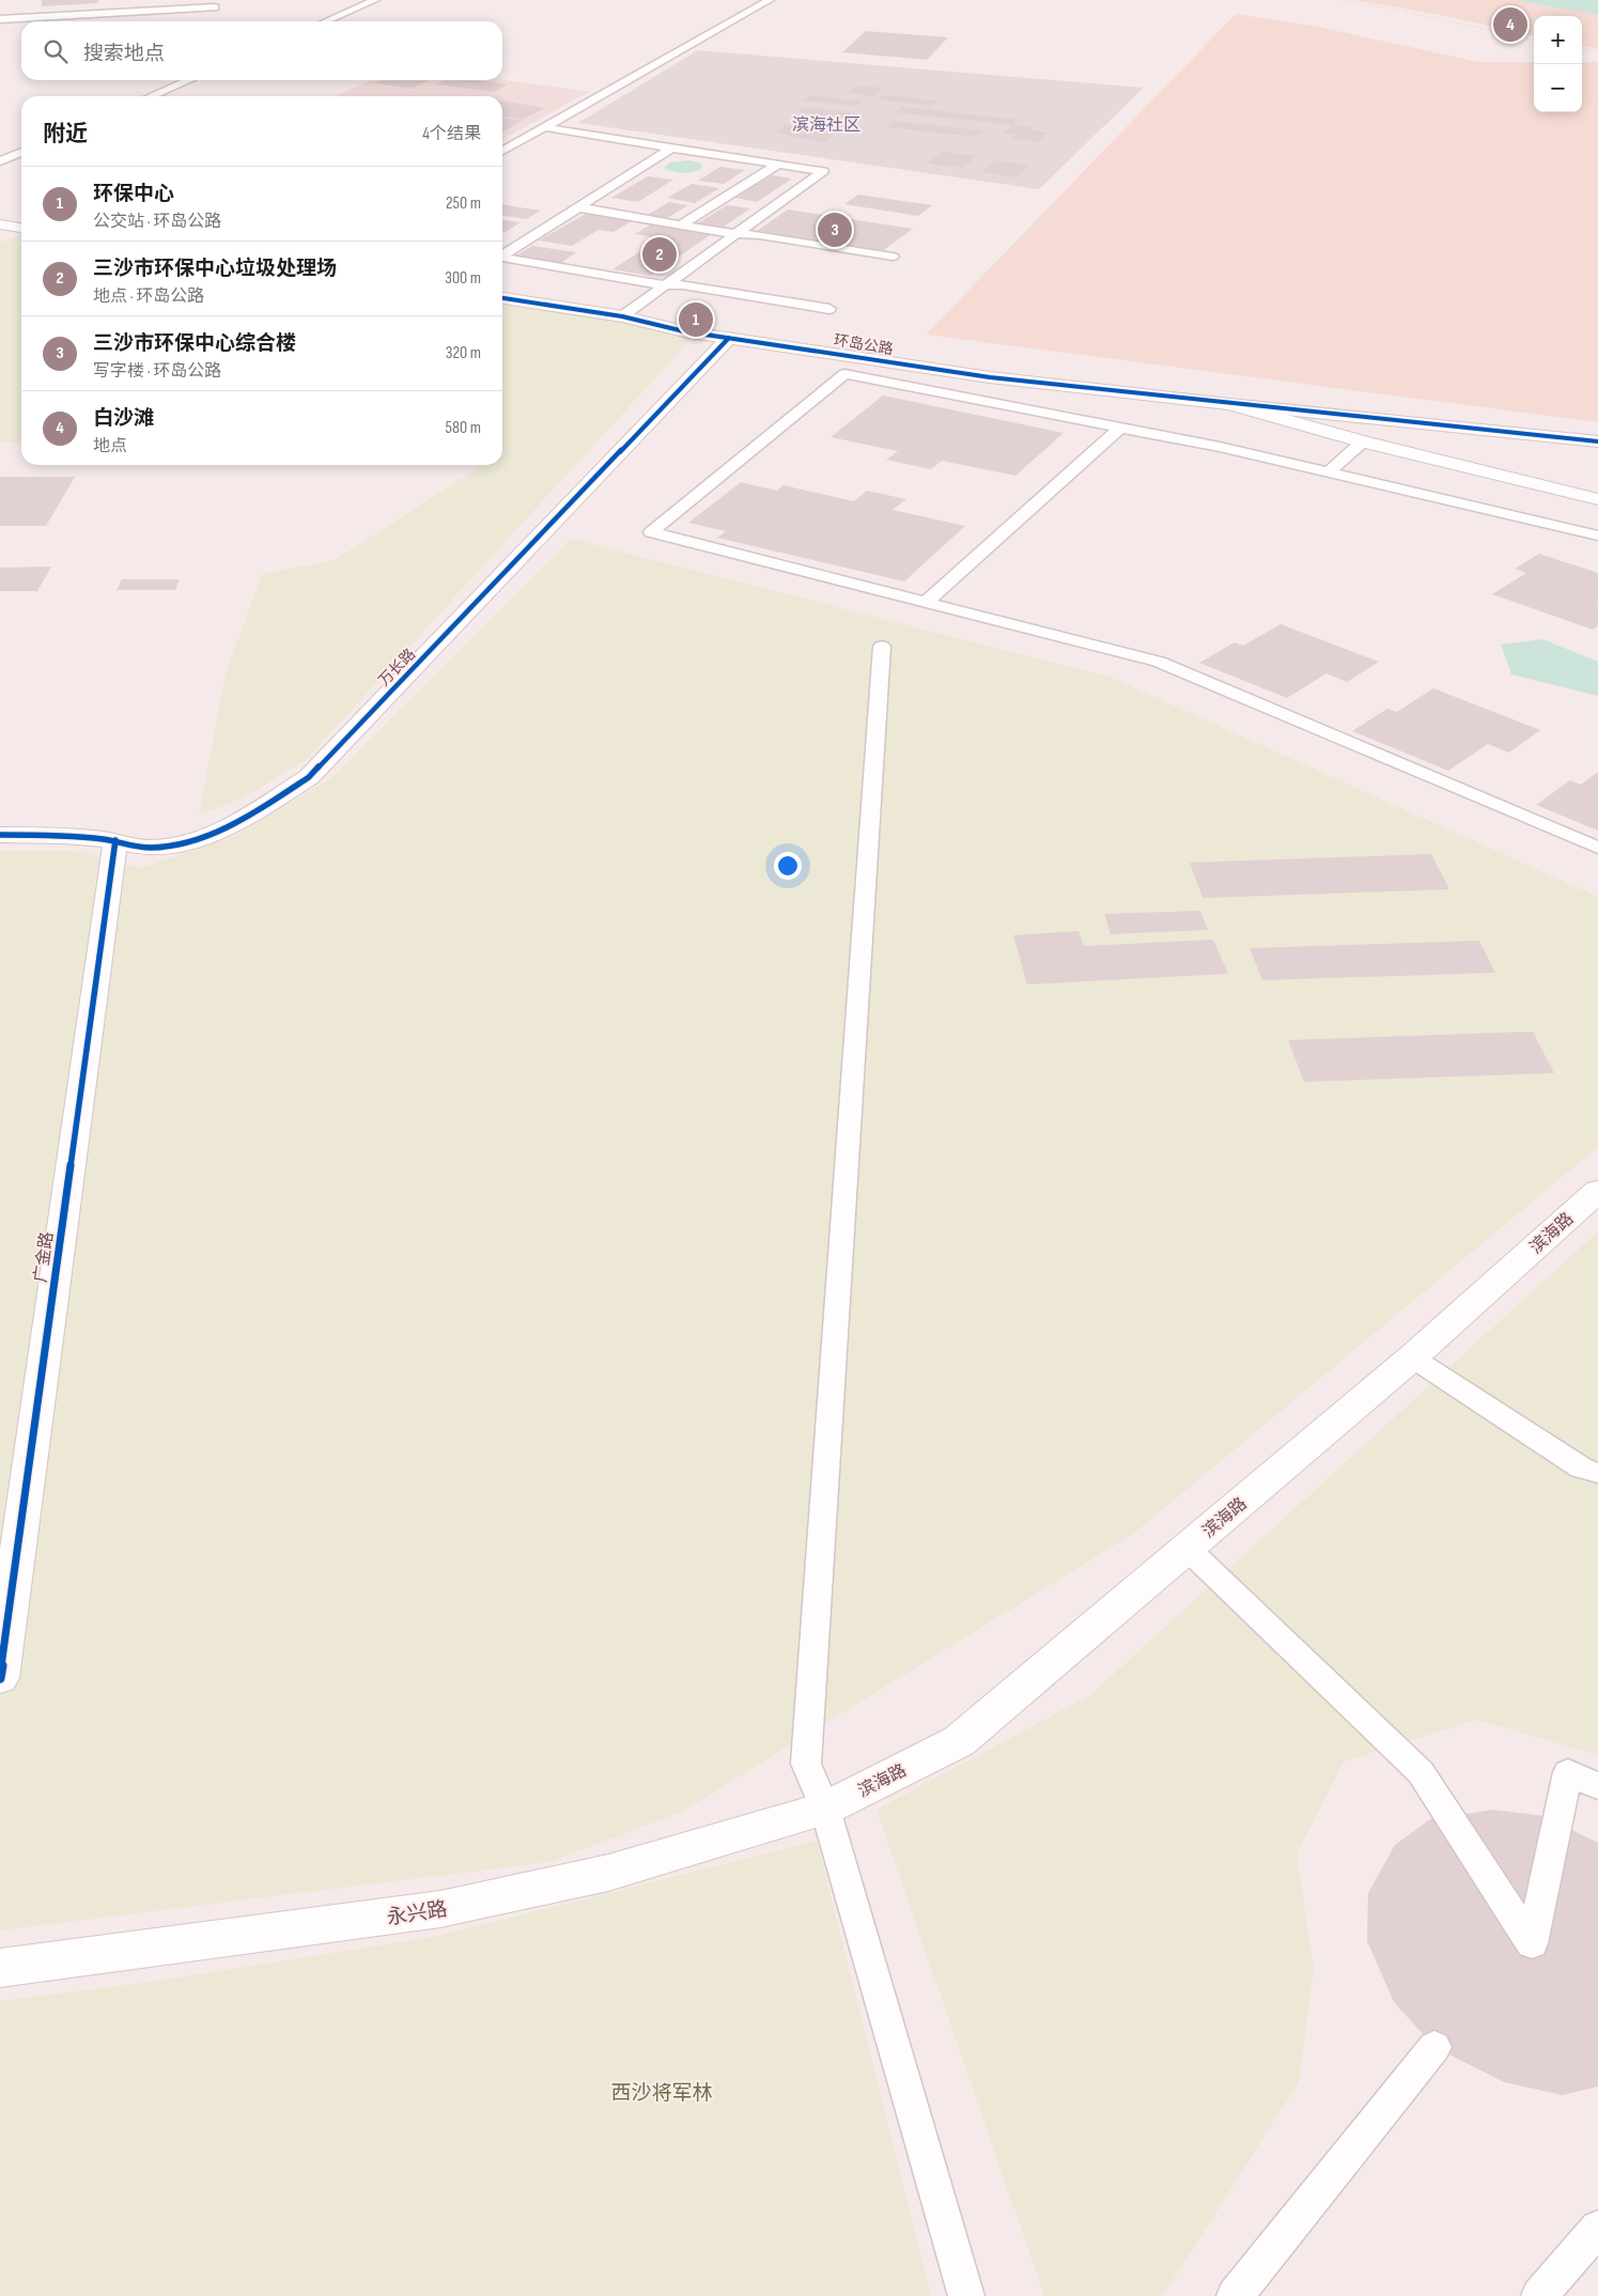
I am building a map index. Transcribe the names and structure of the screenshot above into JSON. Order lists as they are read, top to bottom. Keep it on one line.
{"streets":{"street":["环岛公路","万长路","滨海路","广金路","永兴路"]},"crossings":[["环岛公路","万长路"],["万长路","广金路"],["滨海路","永兴路"]],"districts":["滨海社区"],"parks":["西沙将军林"],"page":{"pins":["4","3","2","1"],"map_buttons":["+","−"],"search":"搜索地点","heading":["附近","4个结果"],"list":[{"mark":"1","name":"环保中心","note":"公交站 · 环岛公路","value":"250 m"},{"mark":"2","name":"三沙市环保中心垃圾处理场","note":"地点 · 环岛公路","value":"300 m"},{"mark":"3","name":"三沙市环保中心综合楼","note":"写字楼 · 环岛公路","value":"320 m"},{"mark":"4","name":"白沙滩","note":"地点","value":"580 m"}]}}
